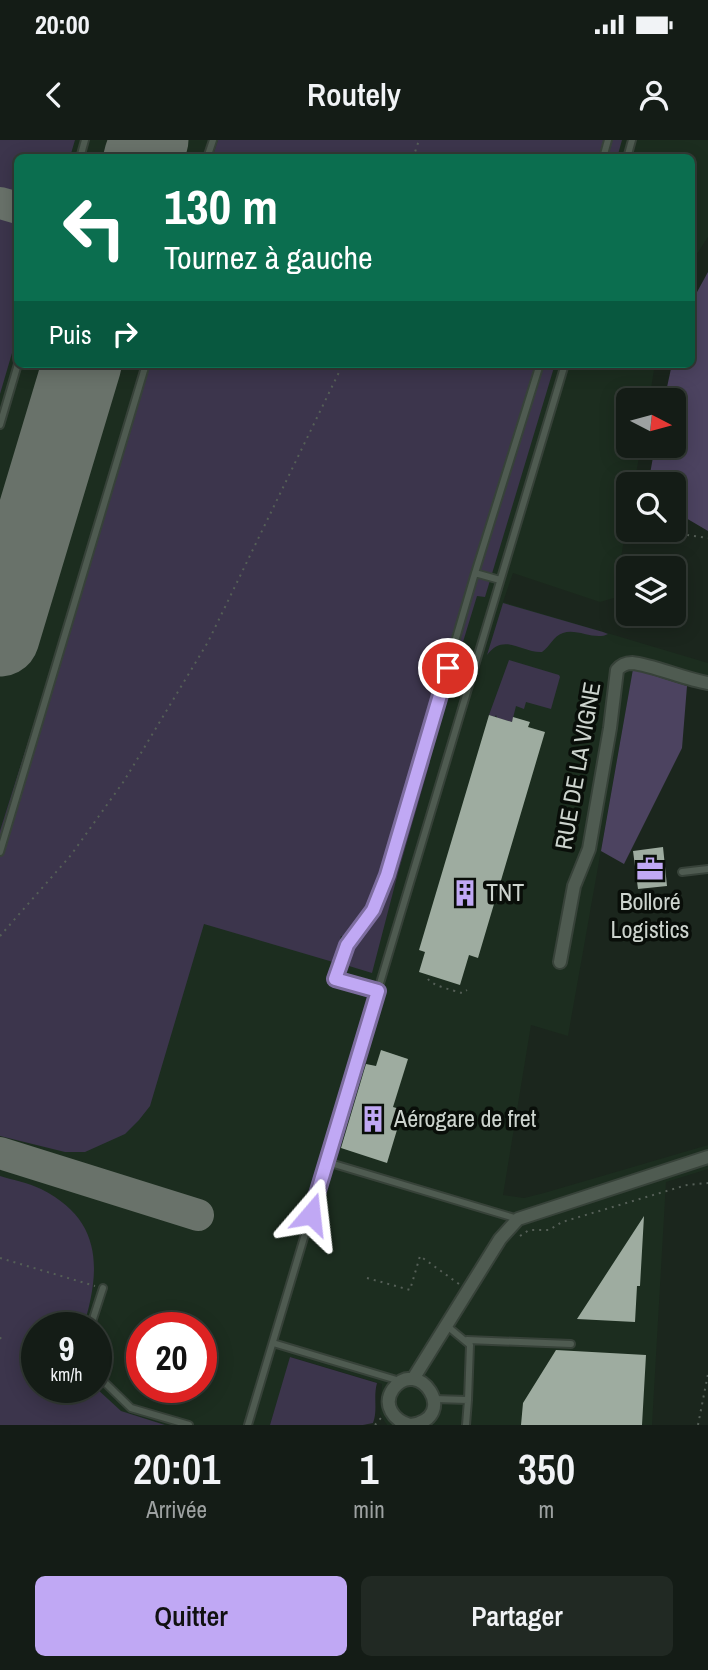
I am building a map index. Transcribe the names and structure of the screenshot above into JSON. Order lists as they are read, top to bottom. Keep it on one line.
{"streets":{"street":["RUE DE LA VIGNE"]},"places":{"office":["Bolloré Logistics"],"building":["TNT","Aérogare de fret"]},"north":"right","page":{"status":"20:00","header":"Routely","turn":["130 m","Tournez à gauche"],"then":"Puis","speed":"9 km/h","limit":"20","eta":["20:01","Arrivée","1","min","350","m"],"buttons":["Quitter","Partager"]}}
